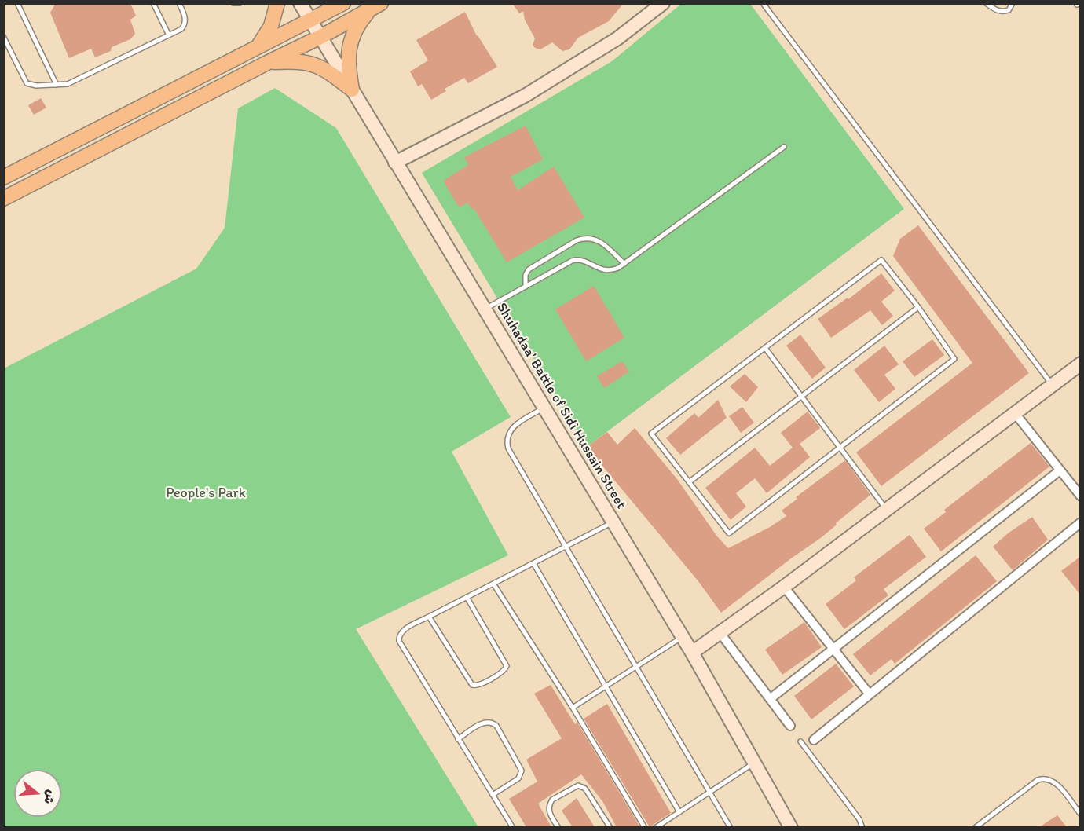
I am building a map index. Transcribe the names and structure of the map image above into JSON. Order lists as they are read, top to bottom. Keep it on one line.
{"streets":{"main road":["Shuhadaa' Battle of Sidi Hussain Street"]},"parks":["People's Park"],"north":"right"}
